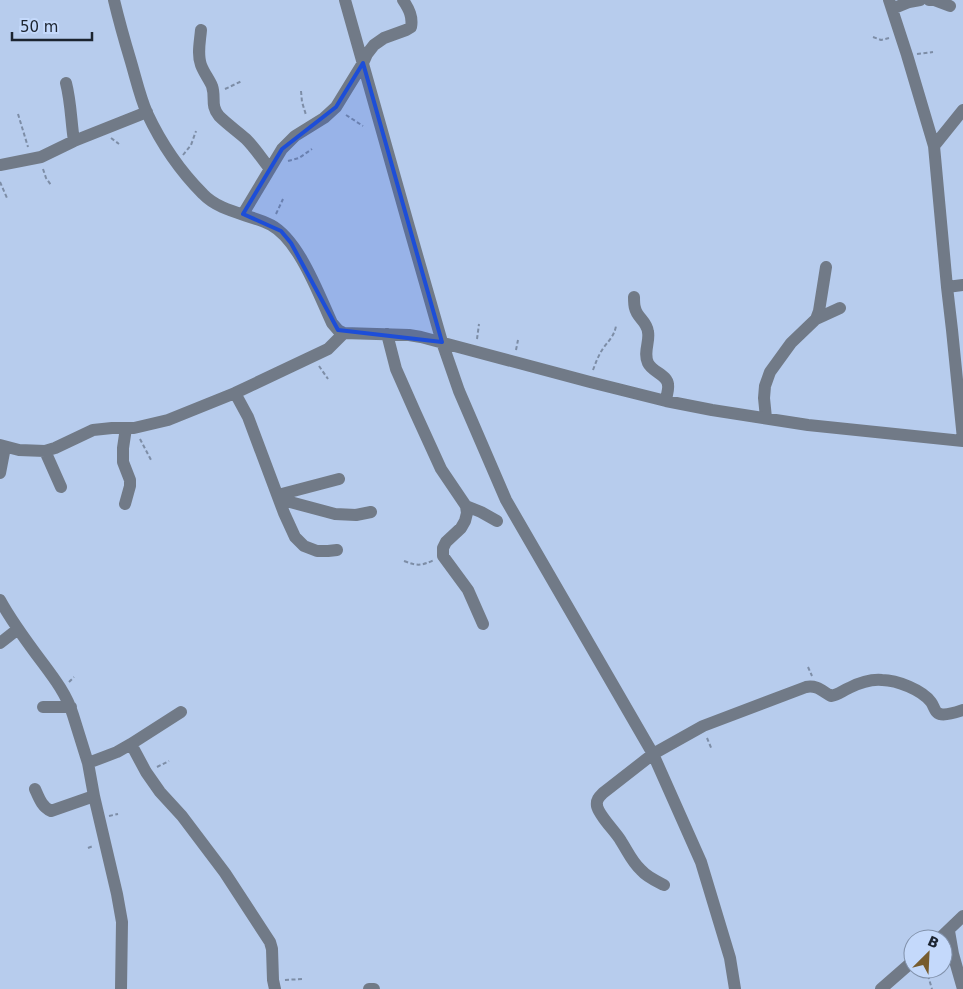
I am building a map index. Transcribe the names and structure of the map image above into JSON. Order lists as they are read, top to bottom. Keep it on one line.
{"scale_bar":"50 m","north":"top right"}
